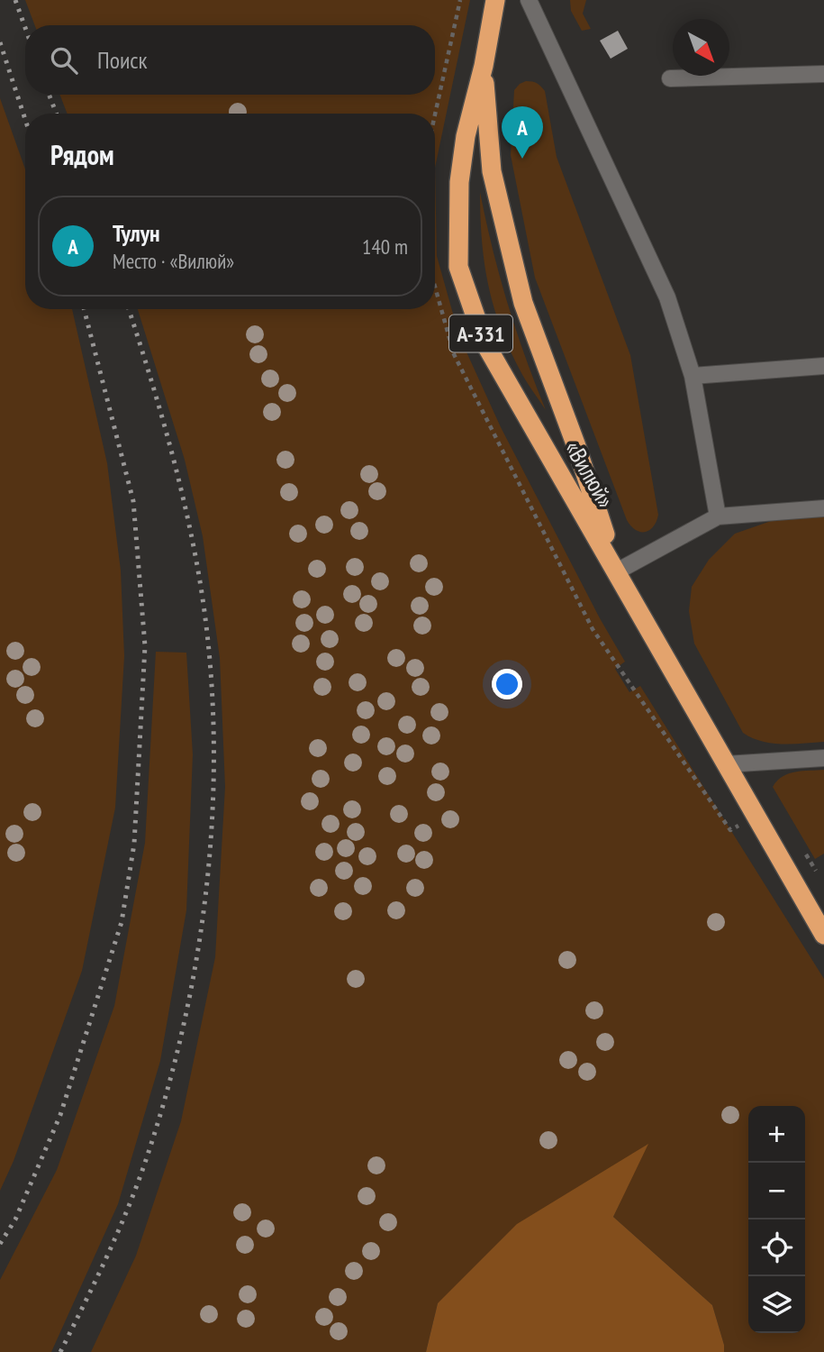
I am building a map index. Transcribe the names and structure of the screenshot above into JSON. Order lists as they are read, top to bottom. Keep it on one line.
{"streets":{"highway":["А-331","«Вилюй»"]},"north":"bottom right","page":{"search":"Поиск","pins":"A","heading":"Рядом","list":[{"mark":"A","name":"Тулун","note":"Место · «Вилюй»","value":"140 m"}],"map_buttons":["+","−"]}}
